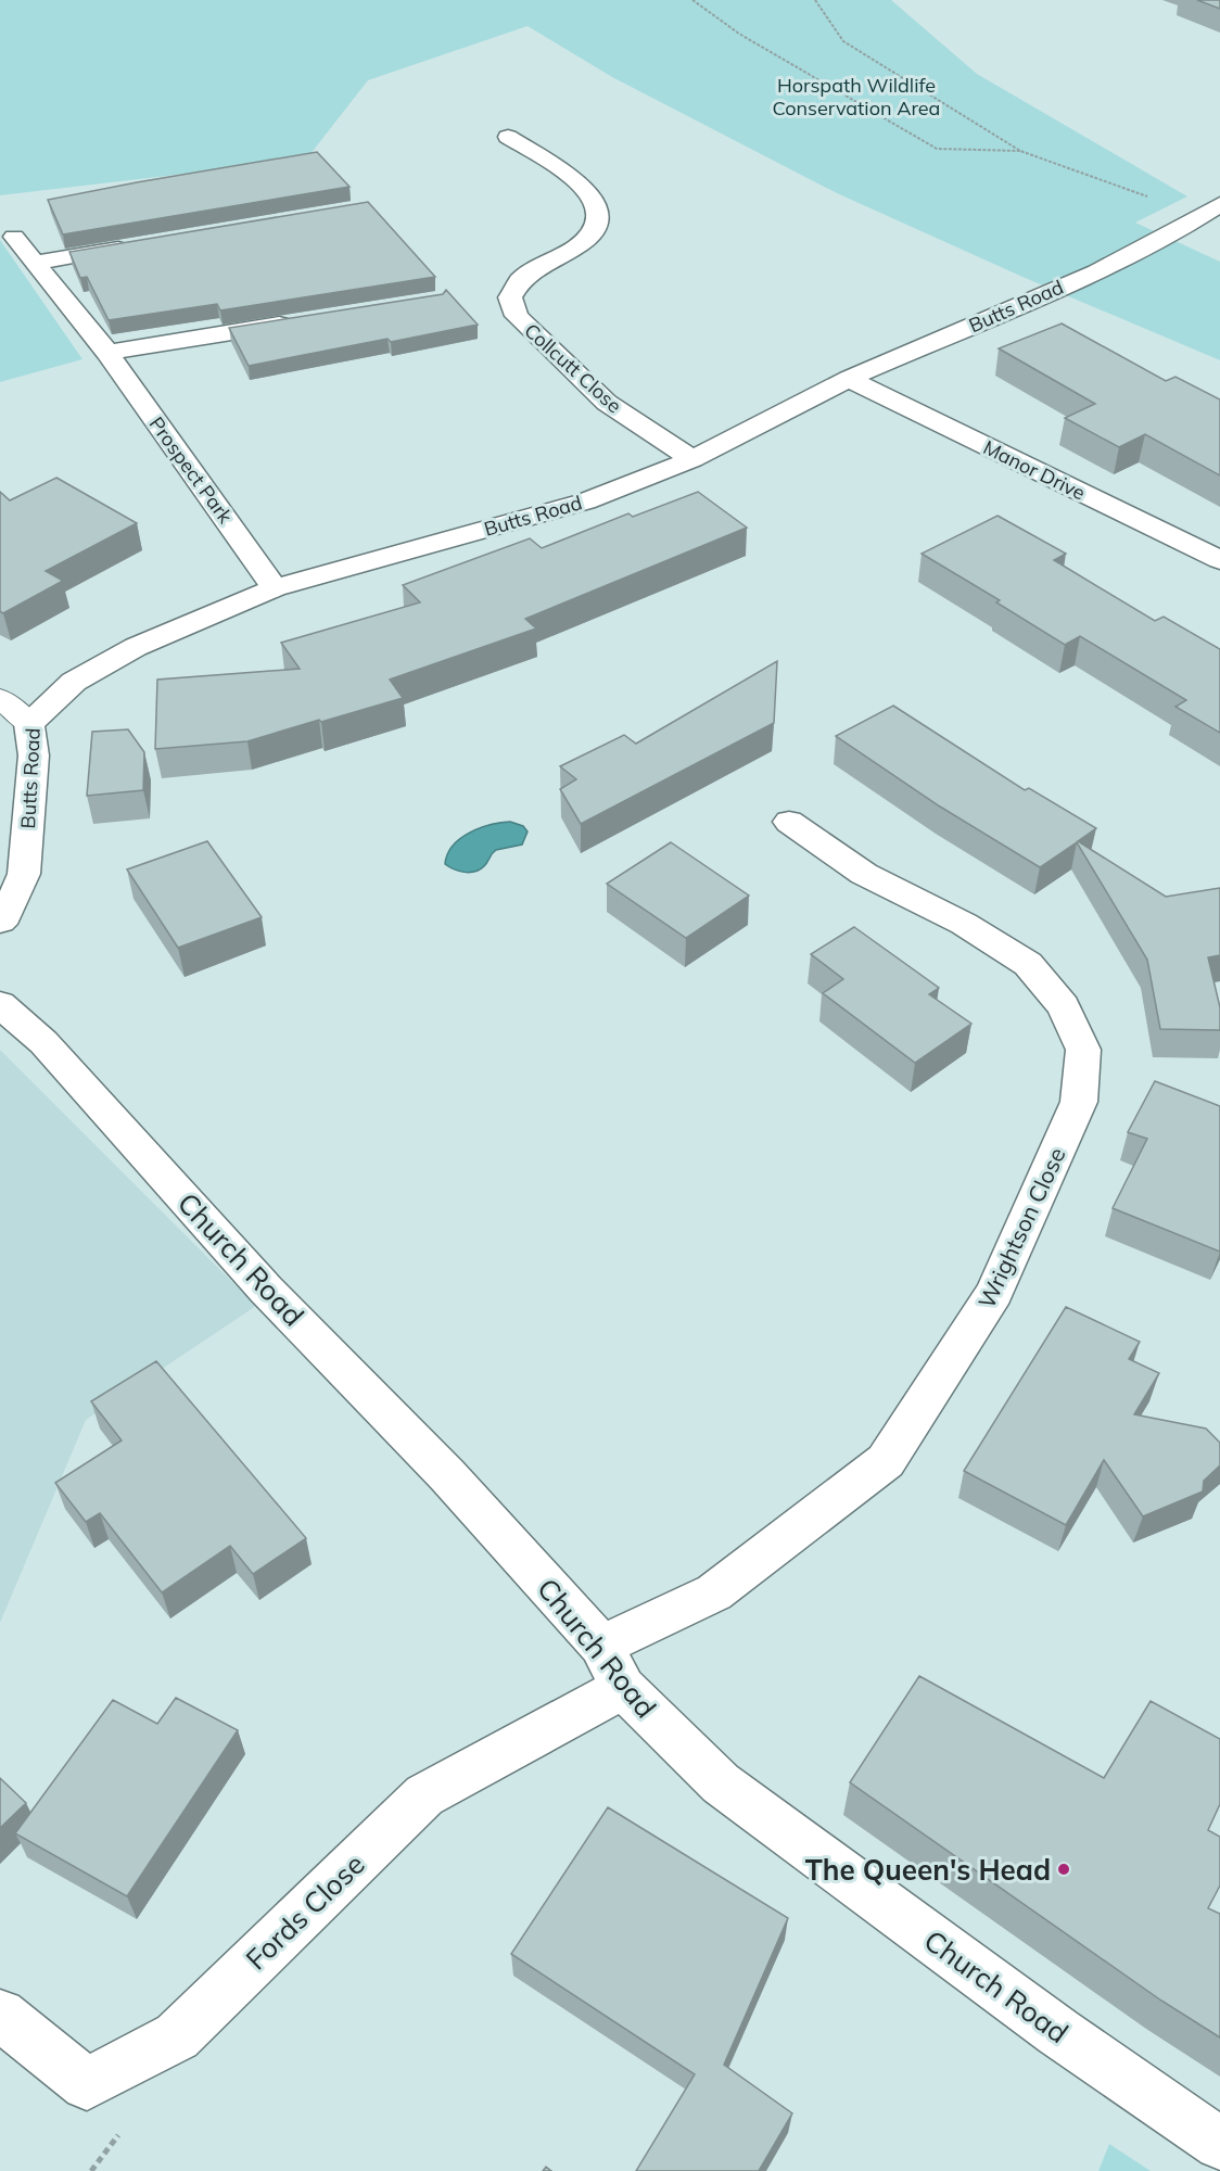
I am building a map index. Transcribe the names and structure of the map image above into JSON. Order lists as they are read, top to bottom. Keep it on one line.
{"streets":{"street":["Butts Road","Collcutt Close","Prospect Park","Manor Drive","Wrightson Close","Church Road","Fords Close"]},"crossings":[["Butts Road","Collcutt Close"],["Butts Road","Prospect Park"],["Butts Road","Manor Drive"],["Wrightson Close","Church Road"],["Church Road","Fords Close"]],"parks":["Horspath Wildlife Conservation Area"],"places":["The Queen's Head"]}
